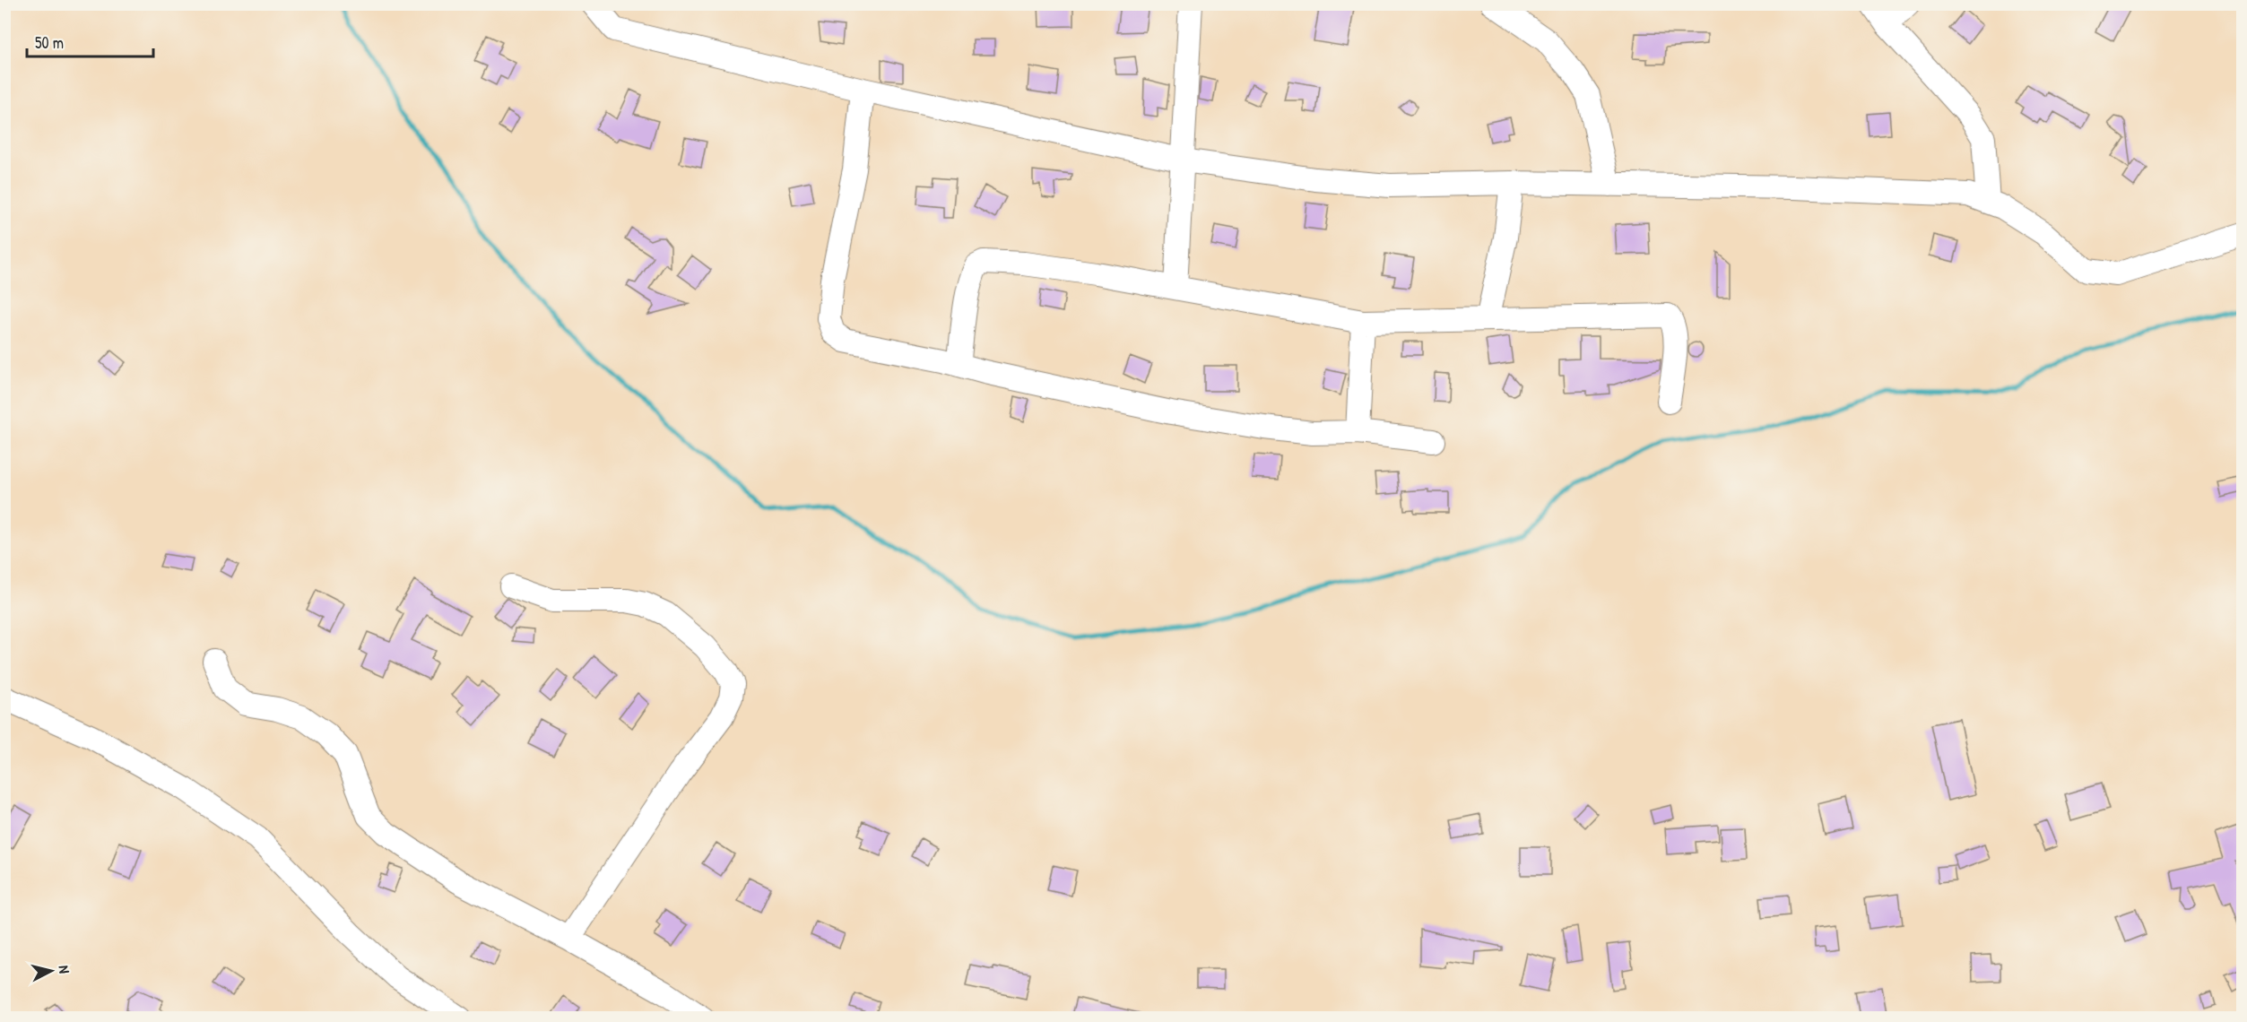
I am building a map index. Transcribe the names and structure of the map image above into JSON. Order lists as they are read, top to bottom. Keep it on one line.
{"scale_bar":"50 m","north":"right"}
